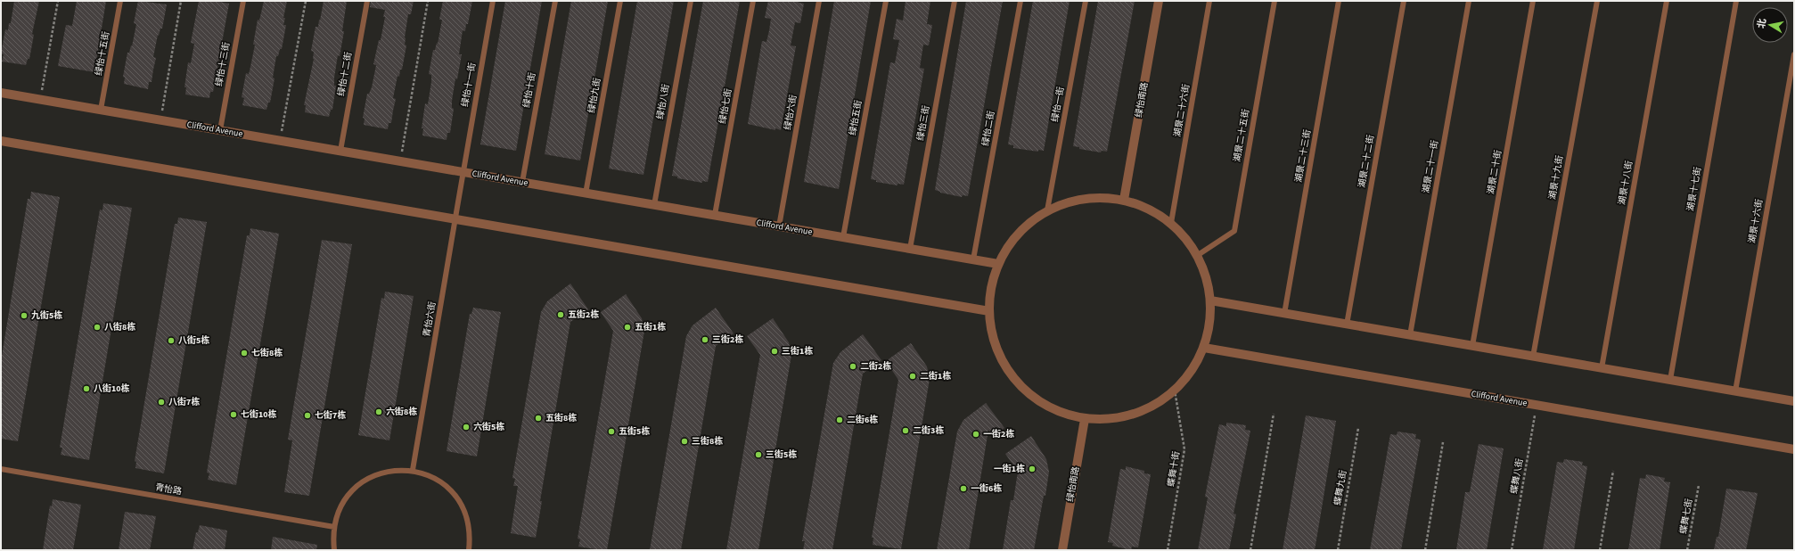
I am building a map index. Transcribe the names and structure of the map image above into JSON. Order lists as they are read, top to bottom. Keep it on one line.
{"streets":{"street":["绿怡南路","Clifford Avenue"],"lane":["绿怡十五街","绿怡十三街","绿怡十二街","绿怡十一街","绿怡十街","绿怡九街","绿怡八街","绿怡一街","绿怡七街","湖景二十六街","绿怡六街","绿怡五街","绿怡三街","绿怡二街","湖景二十五街","湖景二十三街","湖景二十二街","湖景二十一街","湖景二十街","湖景十九街","湖景十八街","湖景十七街","湖景十六街","青怡六街","青怡路"],"path":["蝶舞十街","蝶舞八街","蝶舞九街","蝶舞七街"]},"crossings":[["绿怡十五街","Clifford Avenue"],["绿怡十三街","Clifford Avenue"],["绿怡十二街","Clifford Avenue"],["绿怡十一街","Clifford Avenue"],["绿怡十一街","青怡六街"],["绿怡十街","Clifford Avenue"],["绿怡九街","Clifford Avenue"],["绿怡八街","Clifford Avenue"],["绿怡七街","Clifford Avenue"],["绿怡六街","Clifford Avenue"],["绿怡五街","Clifford Avenue"],["绿怡三街","Clifford Avenue"],["绿怡二街","Clifford Avenue"],["Clifford Avenue","青怡六街"],["Clifford Avenue","蝶舞八街"]],"places":["五街2栋","九街5栋","八街8栋","五街1栋","三街2栋","八街5栋","三街1栋","七街8栋","二街2栋","二街1栋","八街10栋","八街7栋","六街8栋","七街10栋","七街7栋","五街8栋","二街6栋","六街5栋","二街3栋","五街5栋","一街2栋","三街8栋","三街5栋","一街1栋","一街6栋"],"north":"left"}
